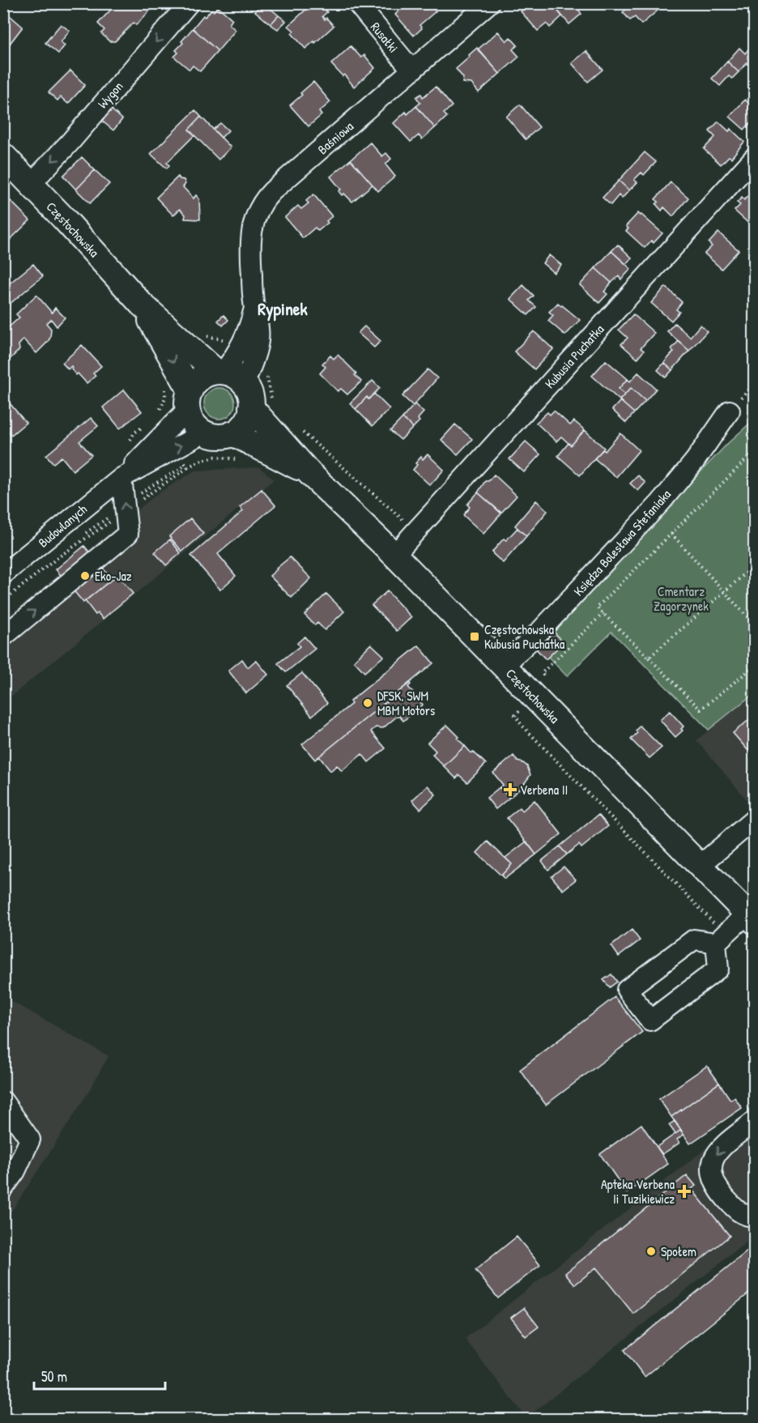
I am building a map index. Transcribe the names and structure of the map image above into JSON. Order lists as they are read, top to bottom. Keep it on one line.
{"streets":{"main road":["Częstochowska"],"street":["Rusałki","Wygon","Baśniowa","Kubusia Puchatka","Budowlanych","Księdza Bolesława Stefaniaka"]},"crossings":[["Rusałki","Baśniowa"],["Wygon","Częstochowska"],["Baśniowa","Częstochowska"],["Baśniowa","Budowlanych"],["Częstochowska","Kubusia Puchatka"],["Częstochowska","Budowlanych"],["Częstochowska","Księdza Bolesława Stefaniaka"]],"one_way":["Wygon"],"districts":["Rypinek"],"parks":["Cmentarz Zagorzynek"],"places":{"other":["Eko-Jaz","DFSK, SWM MBM Motors","Społem"],"transit":["Częstochowska Kubusia Puchatka"],"health":["Verbena II","Apteka Verbena Ii Tuzikiewicz"]},"scale_bar":"50 m"}
